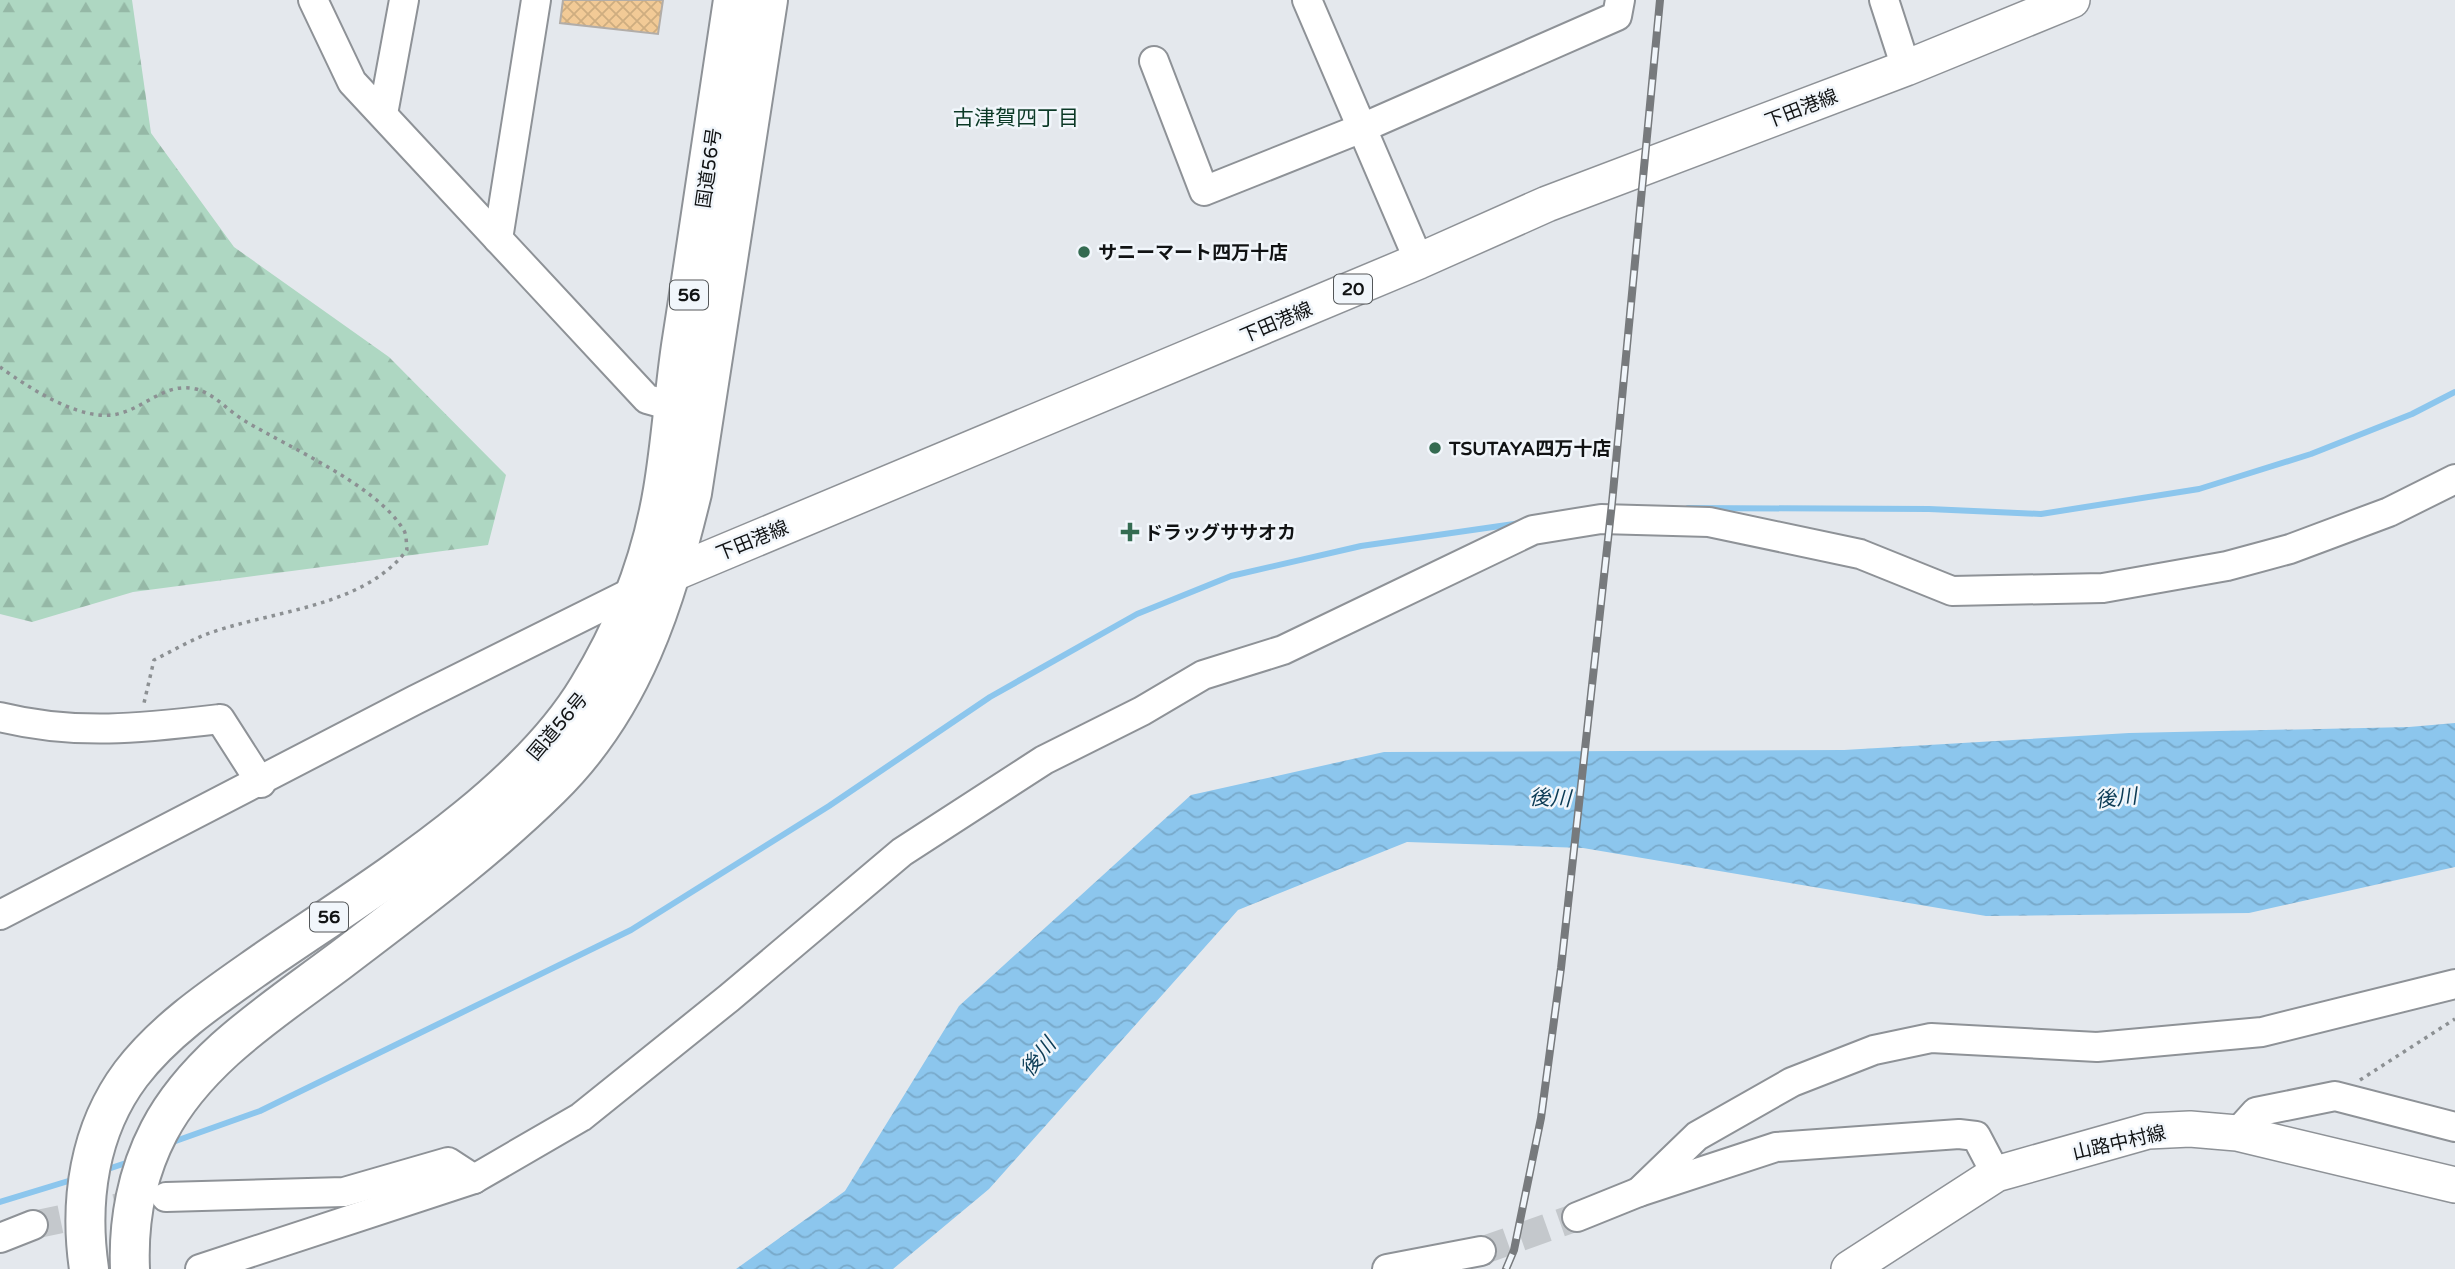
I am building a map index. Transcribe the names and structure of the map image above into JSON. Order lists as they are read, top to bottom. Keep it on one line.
{"streets":{"highway":["国道56号","56"],"main road":["下田港線","20","山路中村線"]},"crossings":[["下田港線","国道56号"]],"districts":["古津賀四丁目"],"water":["後川"],"places":{"other":["サニーマート四万十店","TSUTAYA四万十店"],"health":["ドラッグササオカ"]}}
